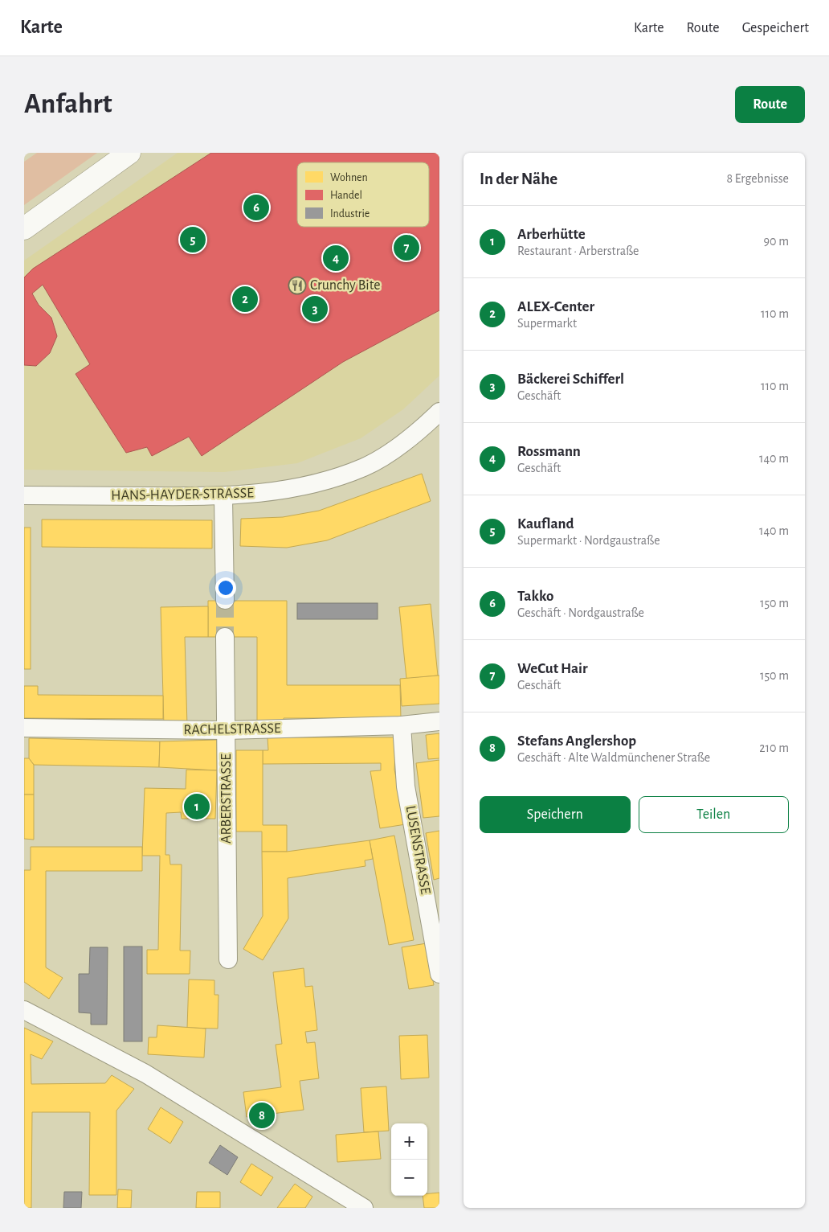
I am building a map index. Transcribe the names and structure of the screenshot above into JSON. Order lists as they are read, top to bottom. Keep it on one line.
{"streets":{"street":["HANS-HAYDER-STRASSE","RACHELSTRASSE","ARBERSTRASSE","LUSENSTRASSE"]},"crossings":[["RACHELSTRASSE","ARBERSTRASSE"],["RACHELSTRASSE","LUSENSTRASSE"]],"places":{"restaurant":["Crunchy Bite"]},"legend":["Wohnen","Handel","Industrie"],"page":{"header":"Karte","nav":["Karte","Route","Gespeichert"],"buttons":["Route",["Speichern","Teilen"]],"title":"Anfahrt","heading":["In der Nähe","8 Ergebnisse"],"pins":["6","5","7","4","2","3","1","8"],"list":[{"mark":"1","name":"Arberhütte","note":"Restaurant · Arberstraße","value":"90 m"},{"mark":"2","name":"ALEX-Center","note":"Supermarkt","value":"110 m"},{"mark":"3","name":"Bäckerei Schifferl","note":"Geschäft","value":"110 m"},{"mark":"4","name":"Rossmann","note":"Geschäft","value":"140 m"},{"mark":"5","name":"Kaufland","note":"Supermarkt · Nordgaustraße","value":"140 m"},{"mark":"6","name":"Takko","note":"Geschäft · Nordgaustraße","value":"150 m"},{"mark":"7","name":"WeCut Hair","note":"Geschäft","value":"150 m"},{"mark":"8","name":"Stefans Anglershop","note":"Geschäft · Alte Waldmünchener Straße","value":"210 m"}],"map_buttons":["+","−"]}}
